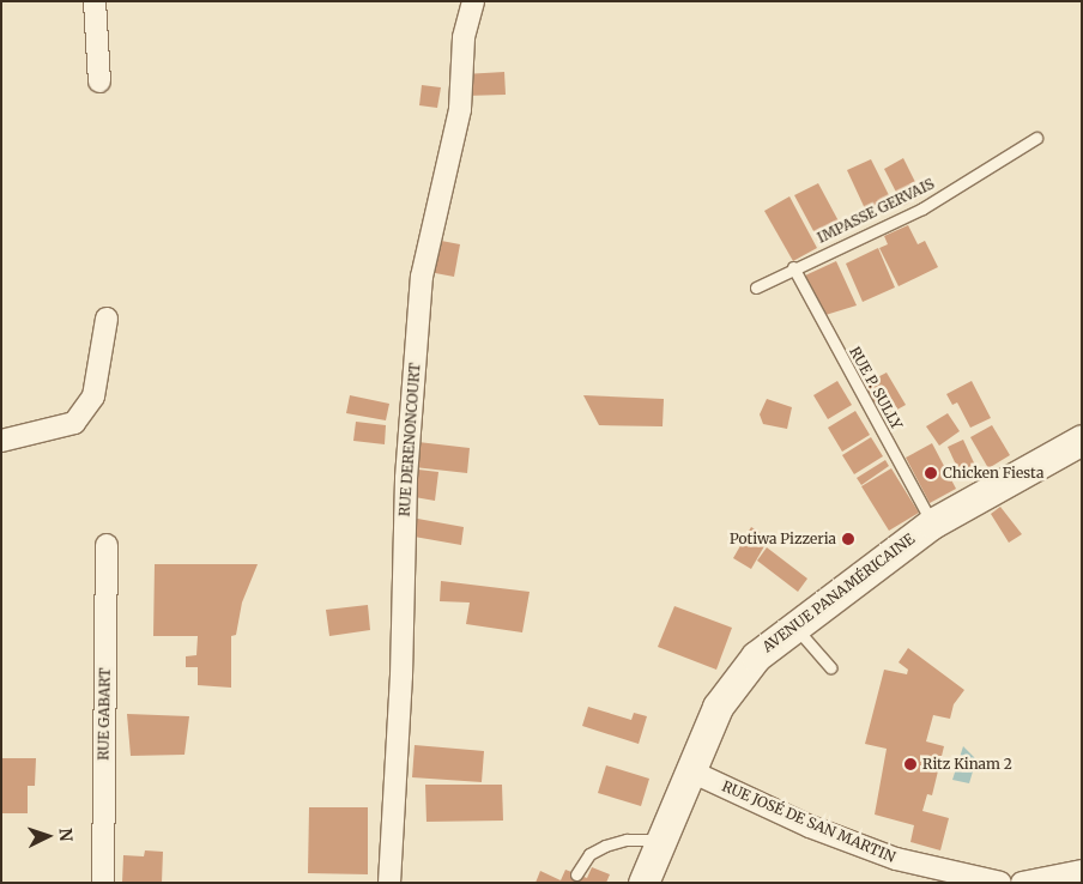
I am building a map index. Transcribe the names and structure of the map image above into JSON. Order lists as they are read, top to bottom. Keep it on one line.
{"streets":{"main road":["AVENUE PANAMÉRICAINE"],"street":["RUE DERENONCOURT","RUE GABART","RUE JOSÉ DE SAN MARTIN"],"lane":["IMPASSE GERVAIS","RUE P. SULLY"]},"crossings":[["IMPASSE GERVAIS","RUE P. SULLY"],["RUE P. SULLY","AVENUE PANAMÉRICAINE"],["AVENUE PANAMÉRICAINE","RUE JOSÉ DE SAN MARTIN"]],"places":["Chicken Fiesta","Potiwa Pizzeria","Ritz Kinam 2"],"north":"right"}
